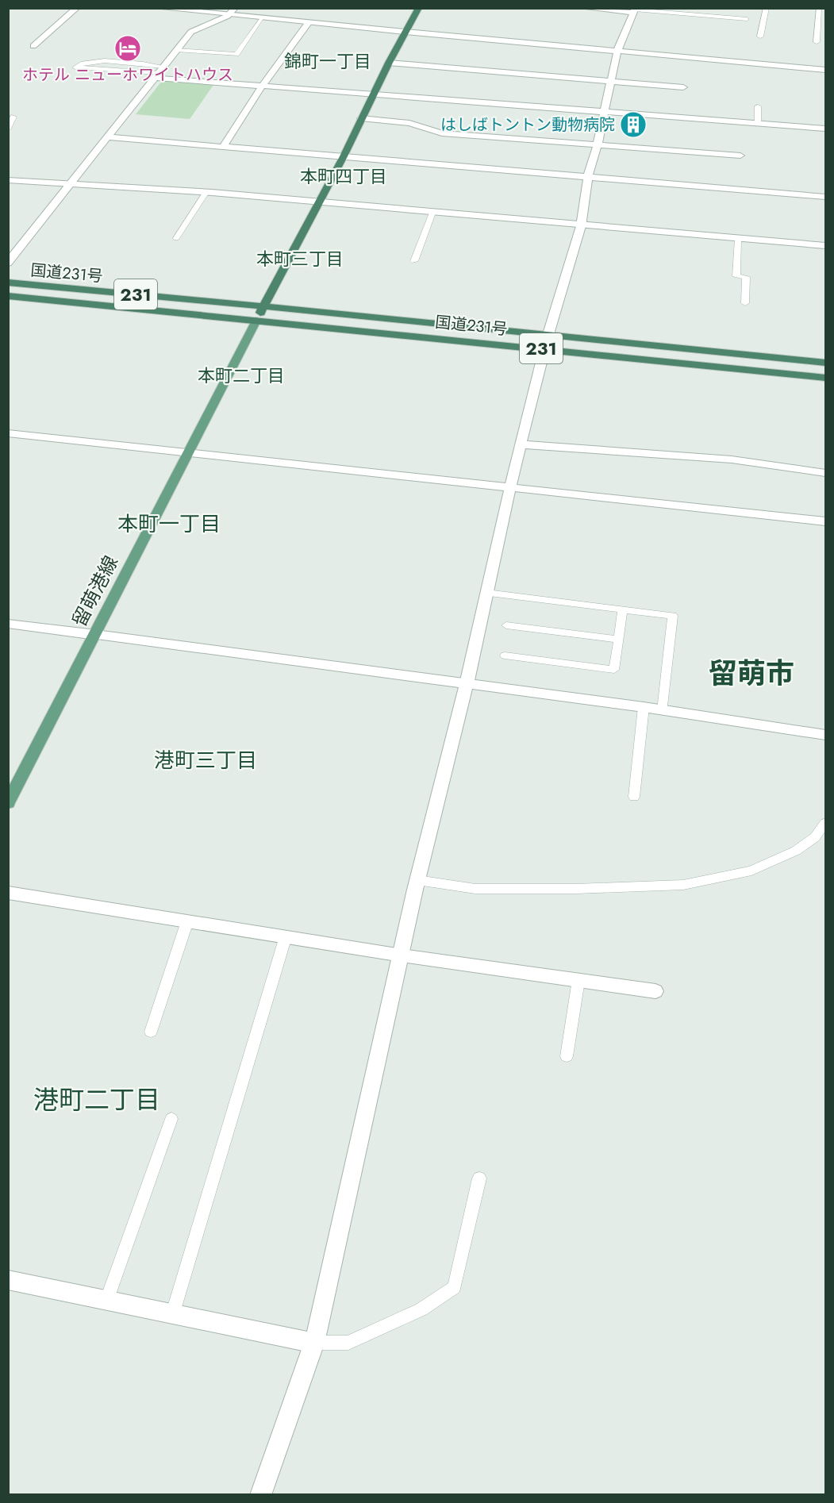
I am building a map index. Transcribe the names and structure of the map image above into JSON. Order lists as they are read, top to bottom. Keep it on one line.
{"streets":{"highway":["国道231号","231"],"main road":["留萌港線"]},"crossings":[["国道231号","留萌港線"]],"districts":["錦町一丁目","本町四丁目","本町三丁目","本町二丁目","本町一丁目","留萌市","港町三丁目","港町二丁目"],"places":{"hotel":["ホテル ニューホワイトハウス"],"building":["はしばトントン動物病院"]}}
